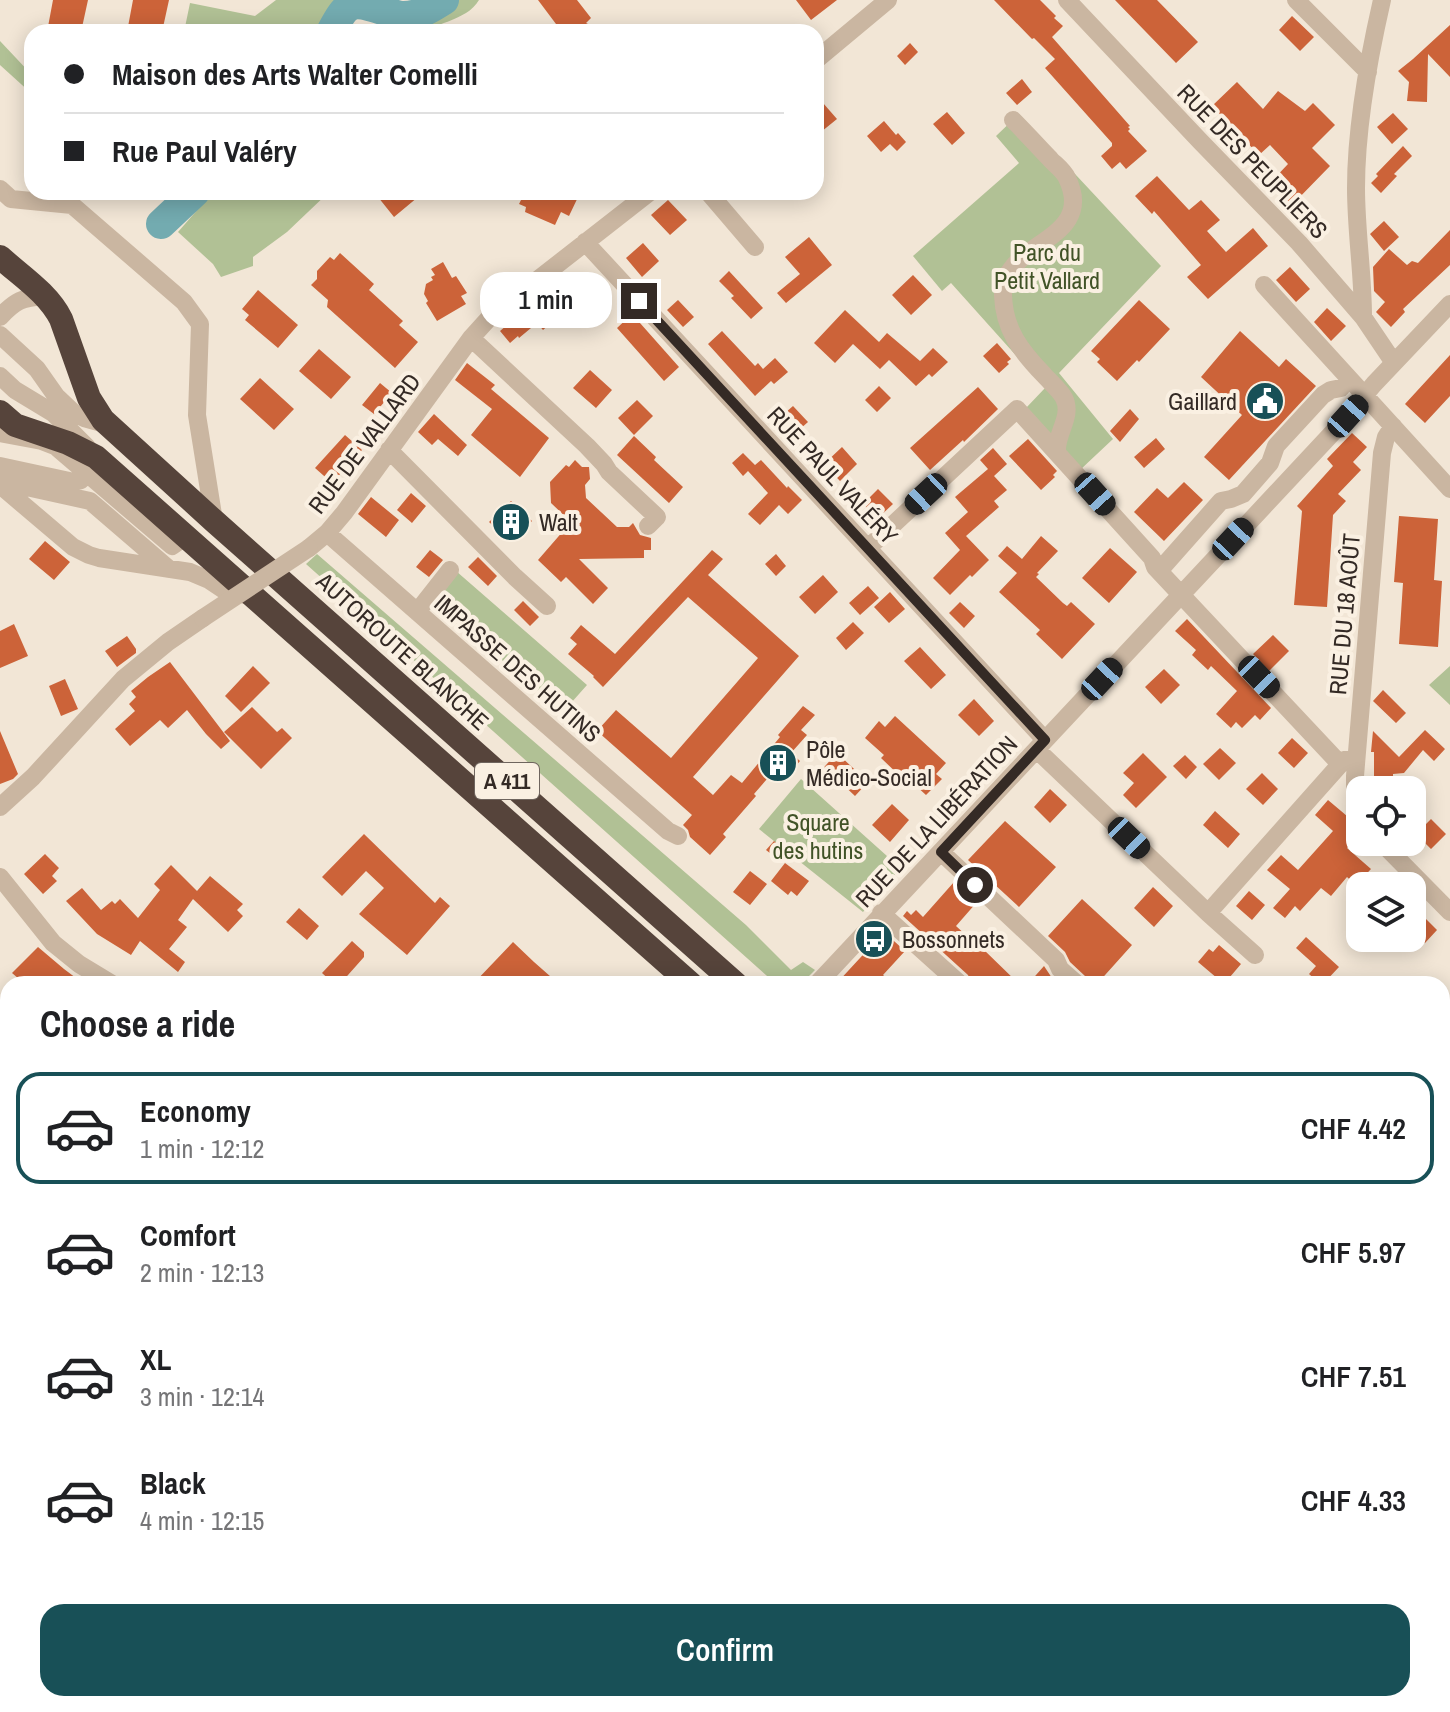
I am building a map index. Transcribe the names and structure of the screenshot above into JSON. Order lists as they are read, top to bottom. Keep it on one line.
{"streets":{"highway":["AUTOROUTE BLANCHE","A 411"],"street":["RUE DES PEUPLIERS","RUE DE VALLARD","RUE PAUL VALÉRY","RUE DU 18 AOÛT","IMPASSE DES HUTINS","RUE DE LA LIBÉRATION"]},"crossings":[["RUE DES PEUPLIERS","RUE DE LA LIBÉRATION"],["RUE DE VALLARD","RUE PAUL VALÉRY"],["RUE DE VALLARD","IMPASSE DES HUTINS"],["RUE PAUL VALÉRY","RUE DE LA LIBÉRATION"]],"parks":["Parc du Petit Vallard","Square des hutins"],"places":{"public building":["Gaillard"],"building":["Walt","Pôle Médico-Social"],"bus stop":["Bossonnets"]},"page":{"banner":["Maison des Arts Walter Comelli","Rue Paul Valéry"],"bubble":"1 min","heading":"Choose a ride","list":[{"name":"Economy","note":"1 min · 12:12","value":"CHF 4.42"},{"name":"Comfort","note":"2 min · 12:13","value":"CHF 5.97"},{"name":"XL","note":"3 min · 12:14","value":"CHF 7.51"},{"name":"Black","note":"4 min · 12:15","value":"CHF 4.33"}],"buttons":"Confirm"}}
